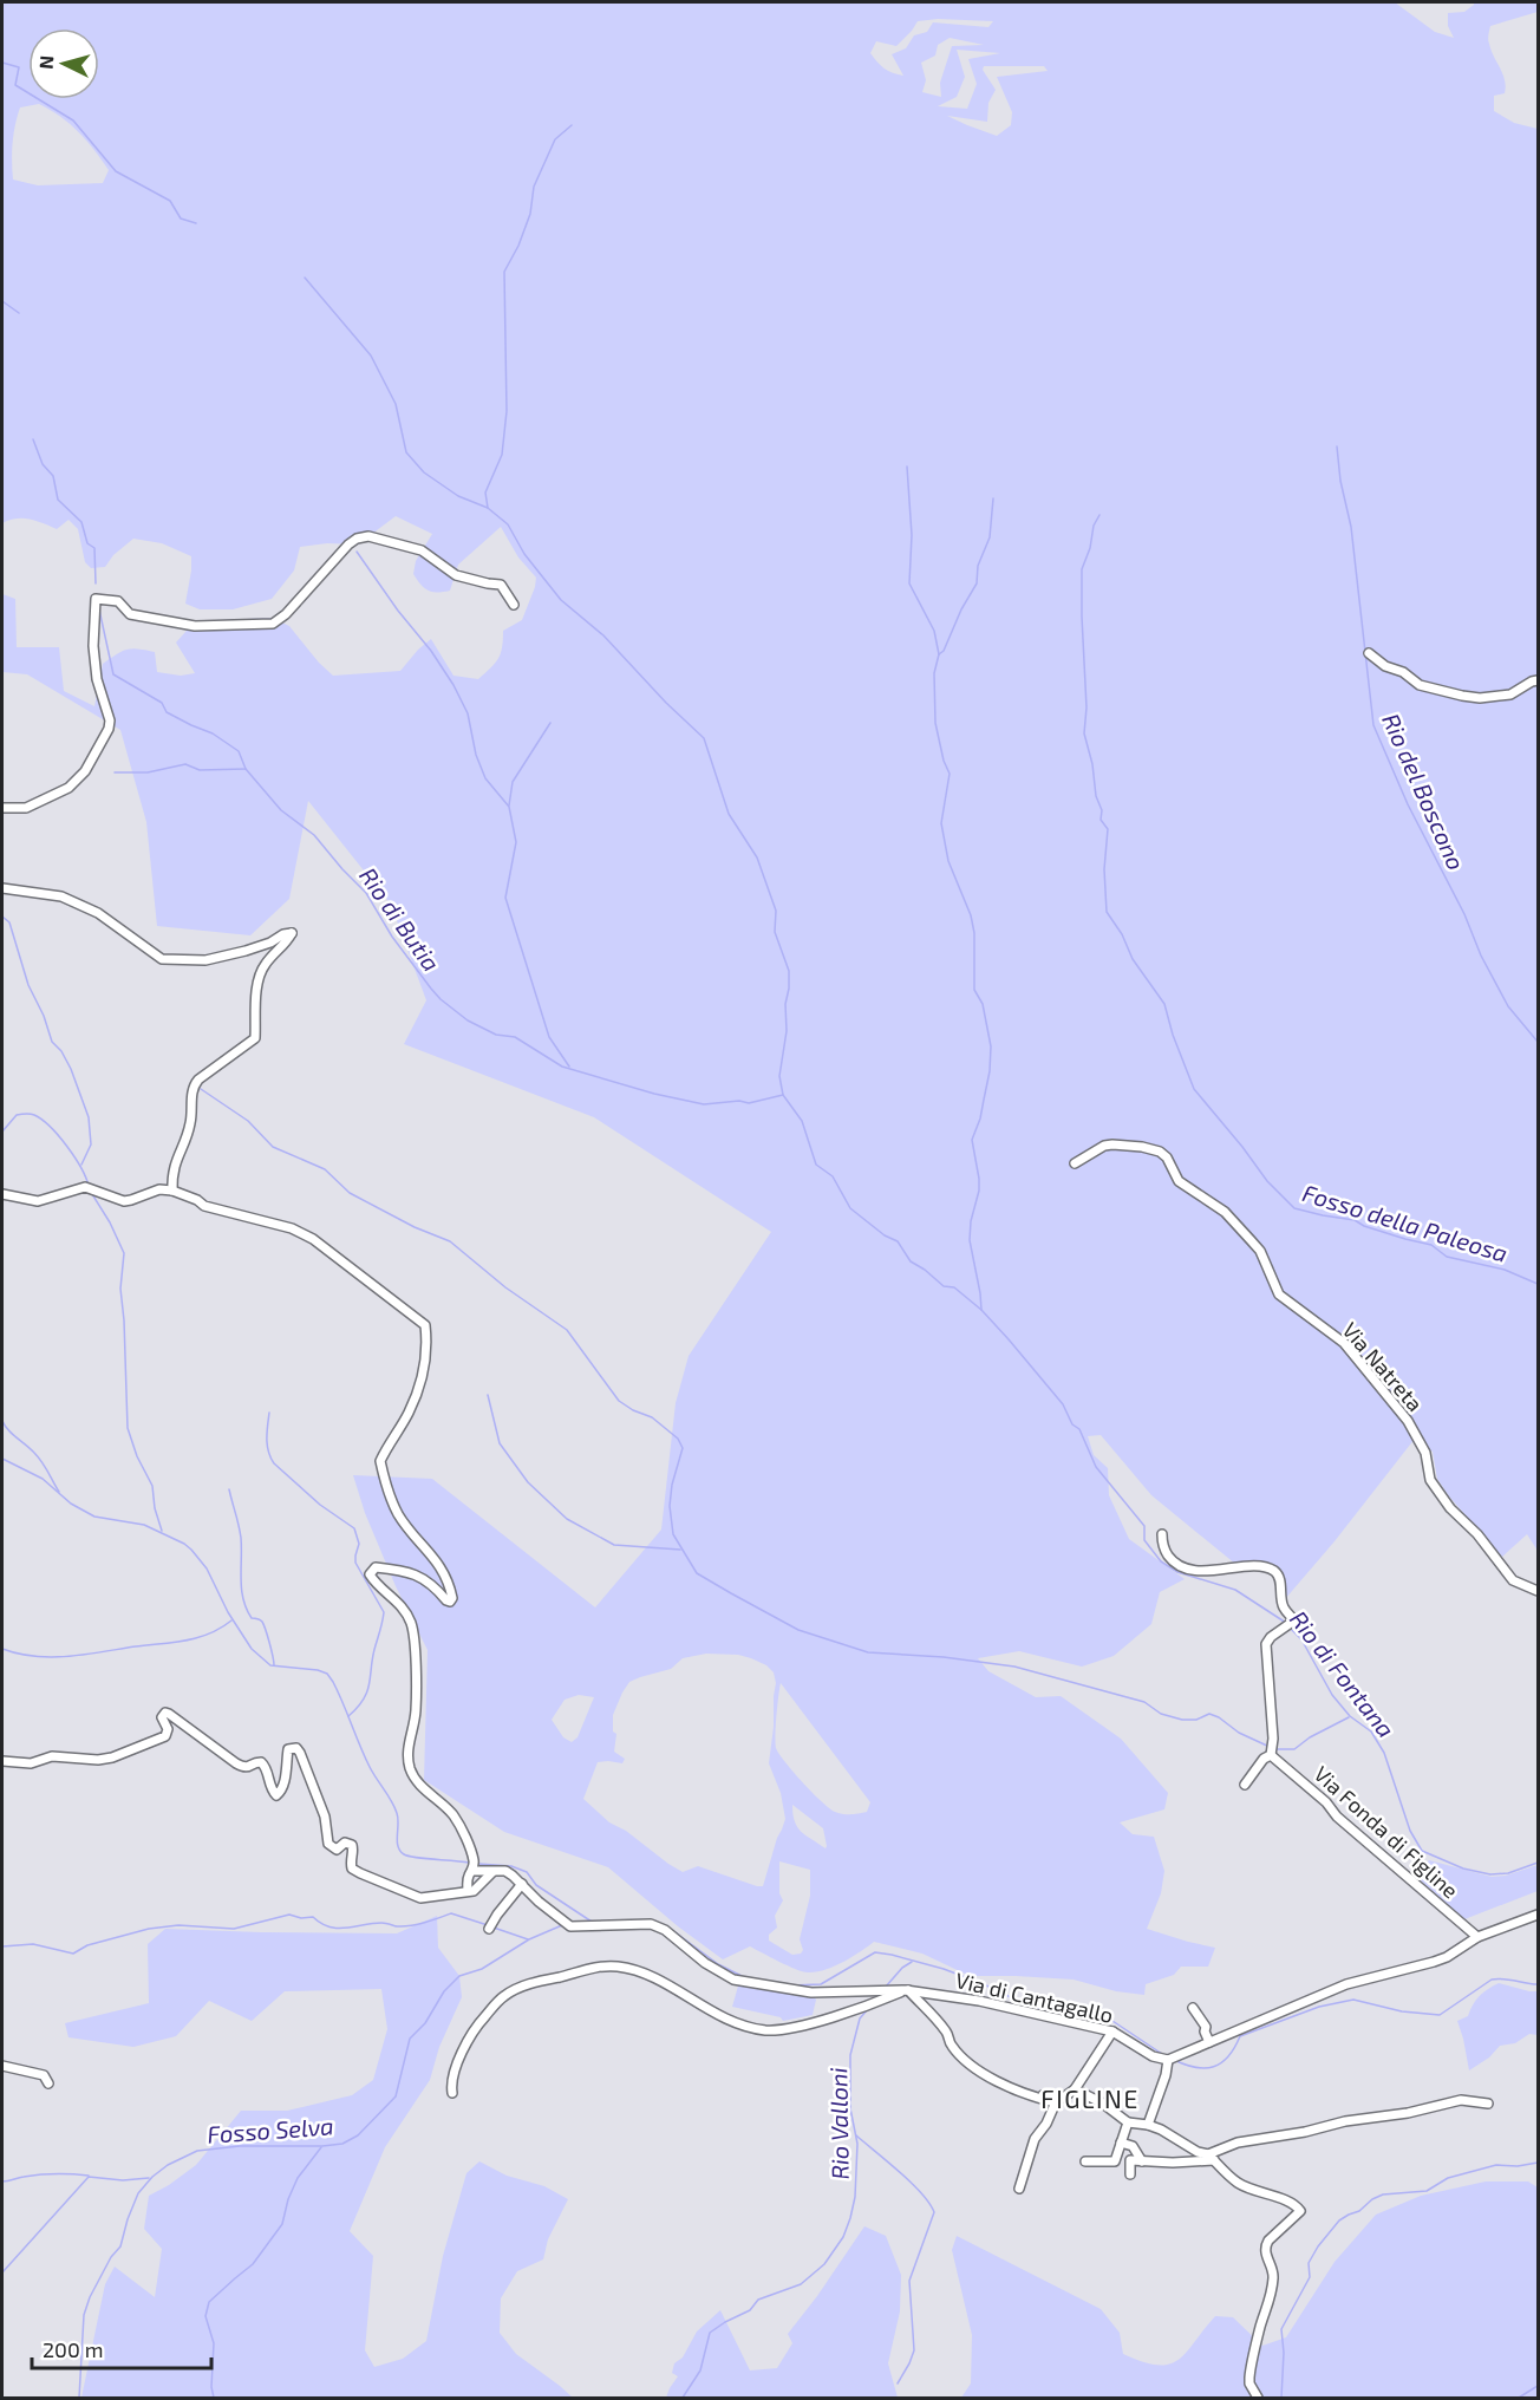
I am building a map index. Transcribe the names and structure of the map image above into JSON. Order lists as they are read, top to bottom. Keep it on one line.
{"streets":{"street":["Via Natreta","Via Fonda di Figline","Via di Cantagallo"]},"districts":["FIGLINE"],"water":["Rio del Boscono","Rio di Butia","Fosso della Paleosa","Rio di Fontana","Rio Valloni","Fosso Selva"],"scale_bar":"200 m","north":"left"}
